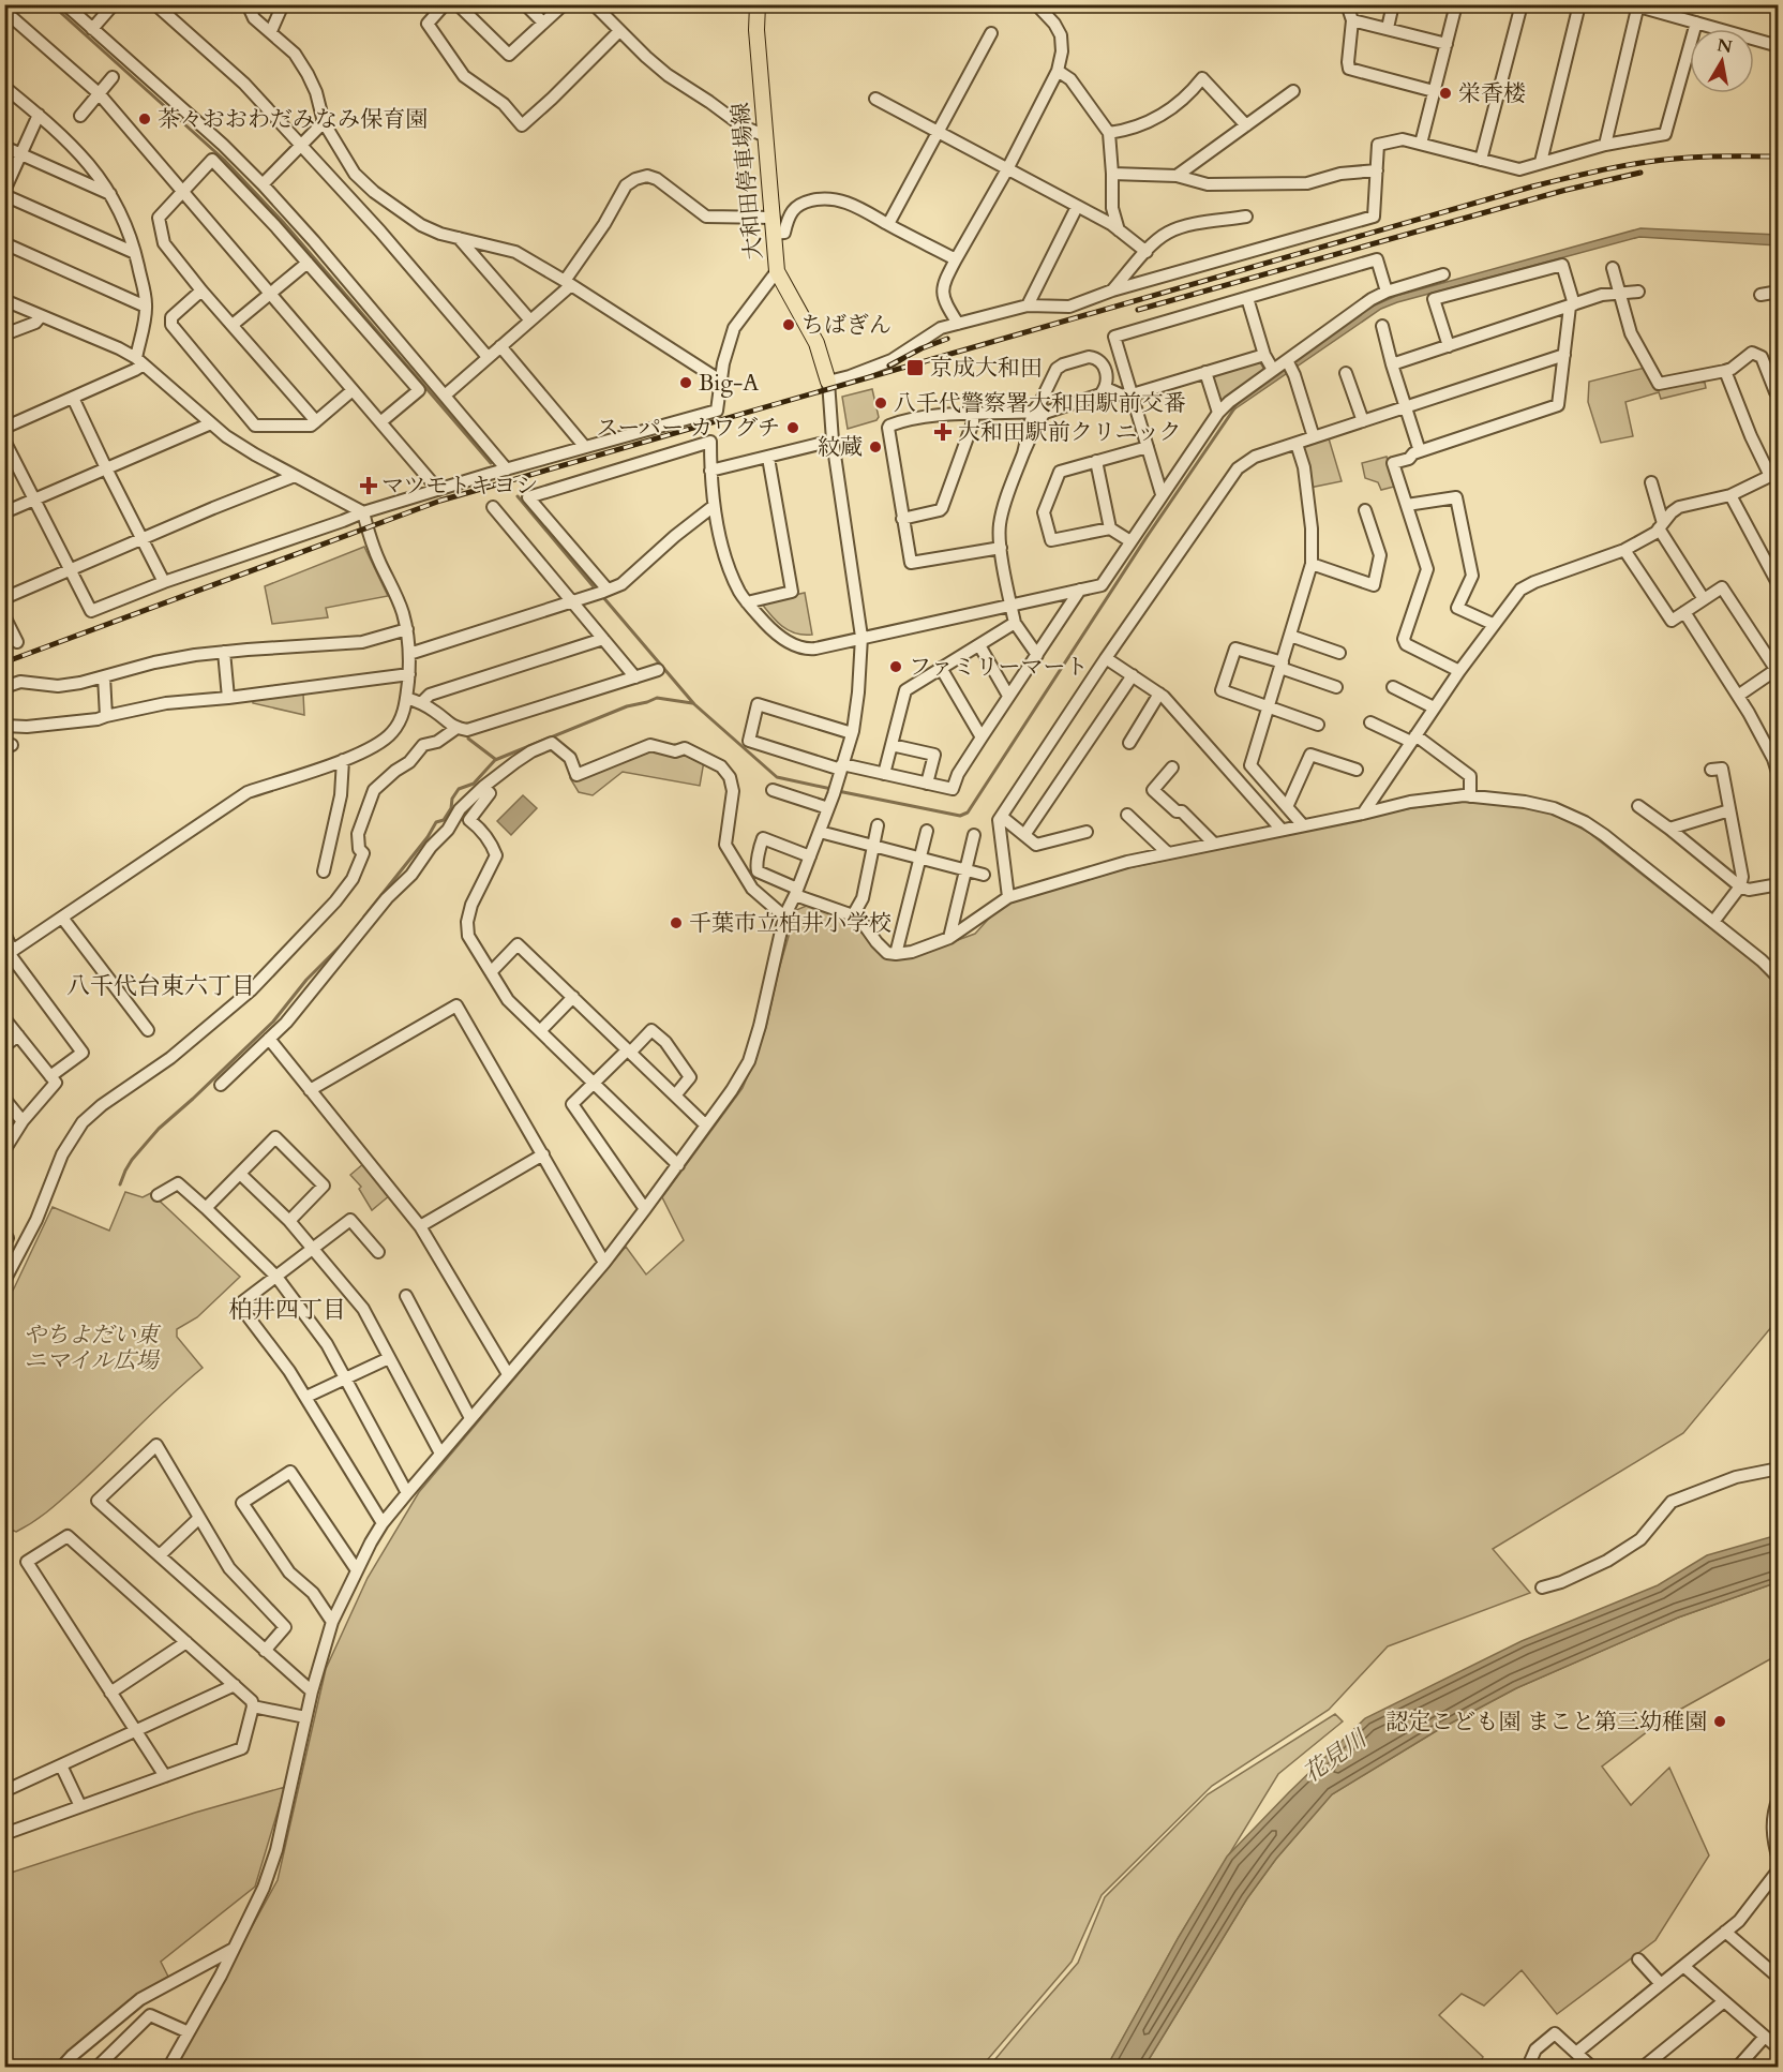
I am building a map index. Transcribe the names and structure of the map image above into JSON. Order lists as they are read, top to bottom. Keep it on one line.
{"streets":{"main road":["大和田停車場線"]},"districts":["八千代台東六丁目","柏井四丁目"],"water":["花見川"],"parks":["やちよだい東 ニマイル広場"],"places":{"other":["栄香楼","茶々おおわだみなみ保育園","ちばぎん","Big-A","八千代警察署大和田駅前交番","スーパー カワグチ","紋蔵","ファミリーマート","千葉市立柏井小学校","認定こども園 まこと第三幼稚園"],"transit":["京成大和田"],"health":["大和田駅前クリニック","マツモトキヨシ"]},"north":"top"}
